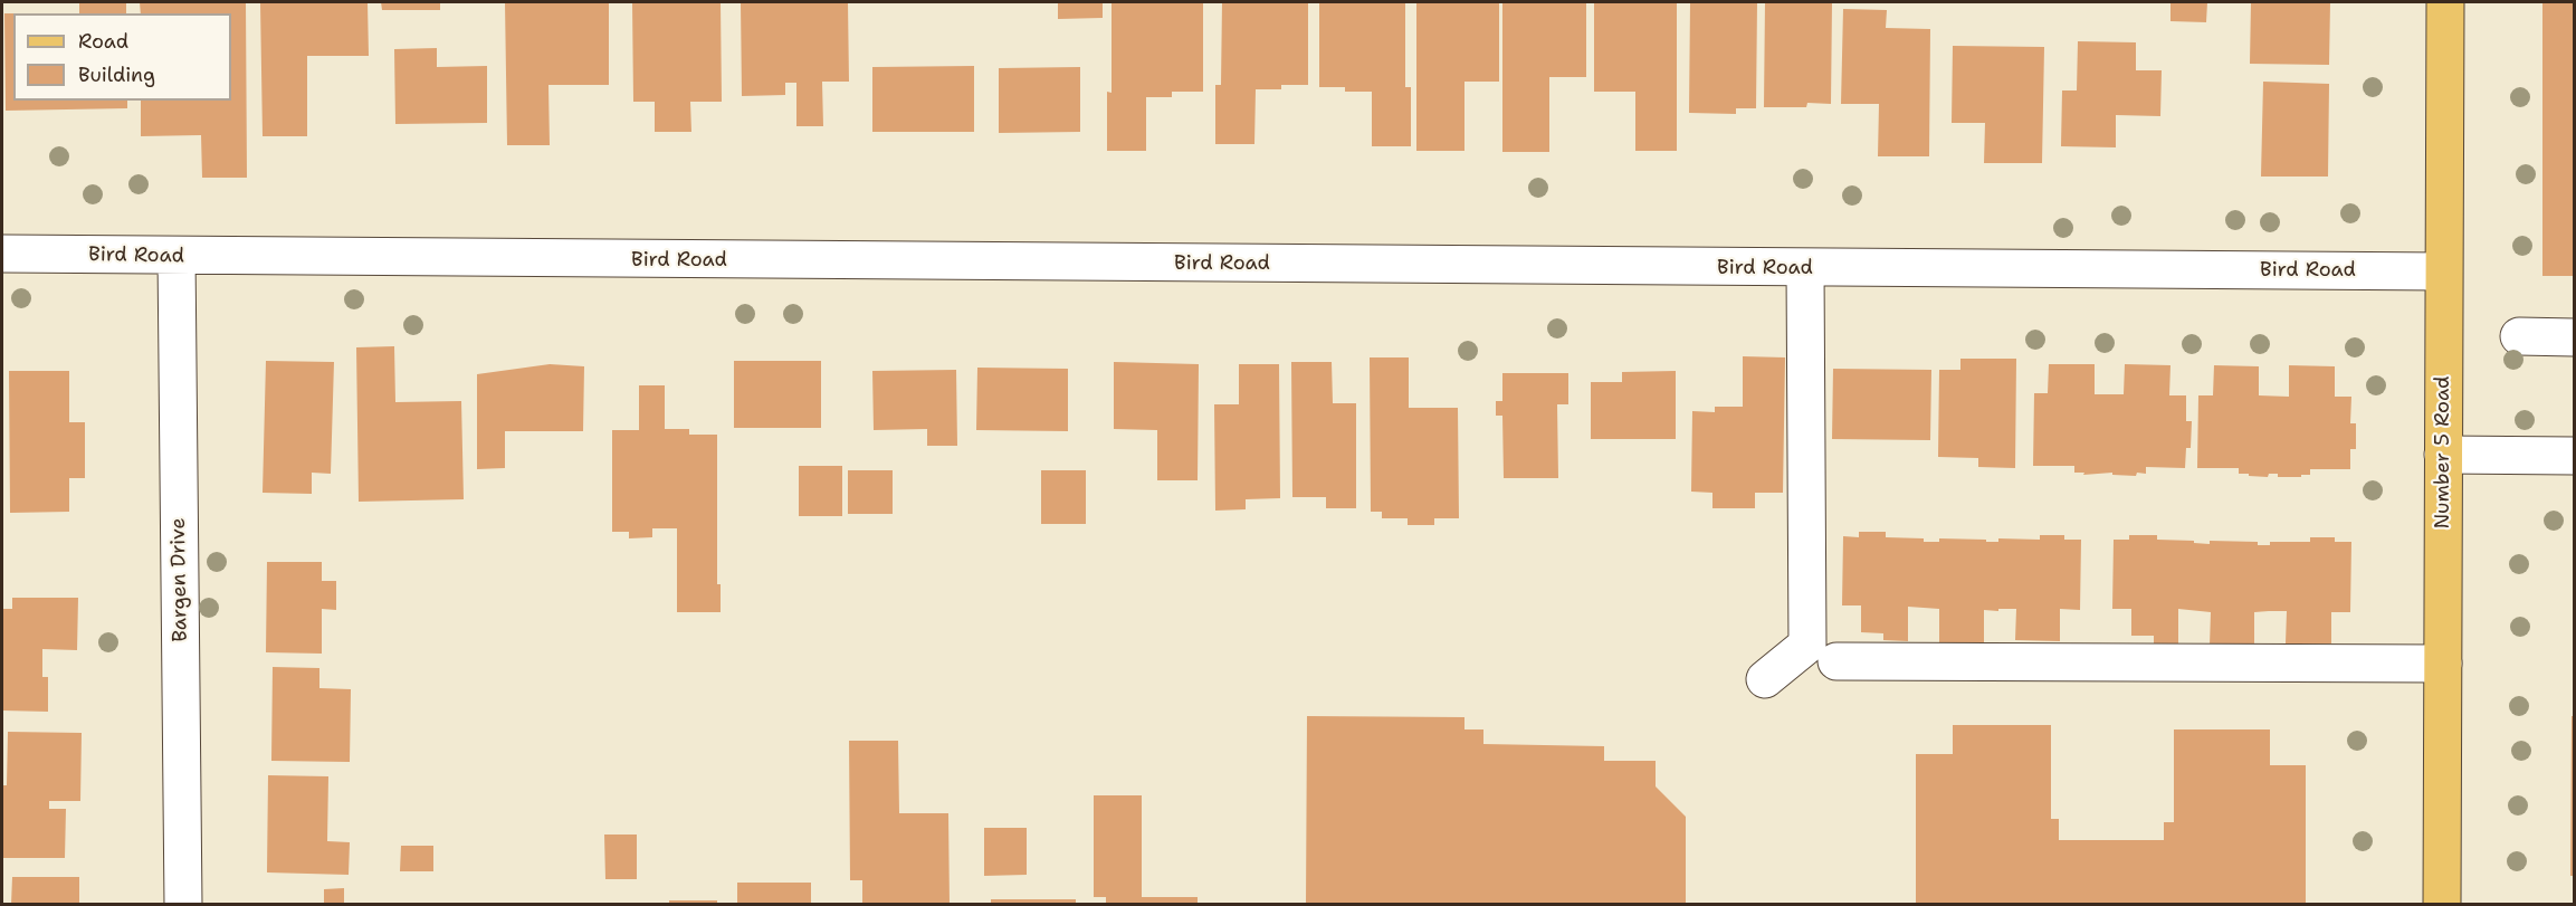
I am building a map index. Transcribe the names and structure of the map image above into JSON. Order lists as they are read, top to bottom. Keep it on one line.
{"streets":{"main road":["Number 5 Road"],"street":["Bird Road","Bargen Drive"]},"crossings":[["Bird Road","Number 5 Road"],["Bird Road","Bargen Drive"]],"legend":["Road","Building"]}
